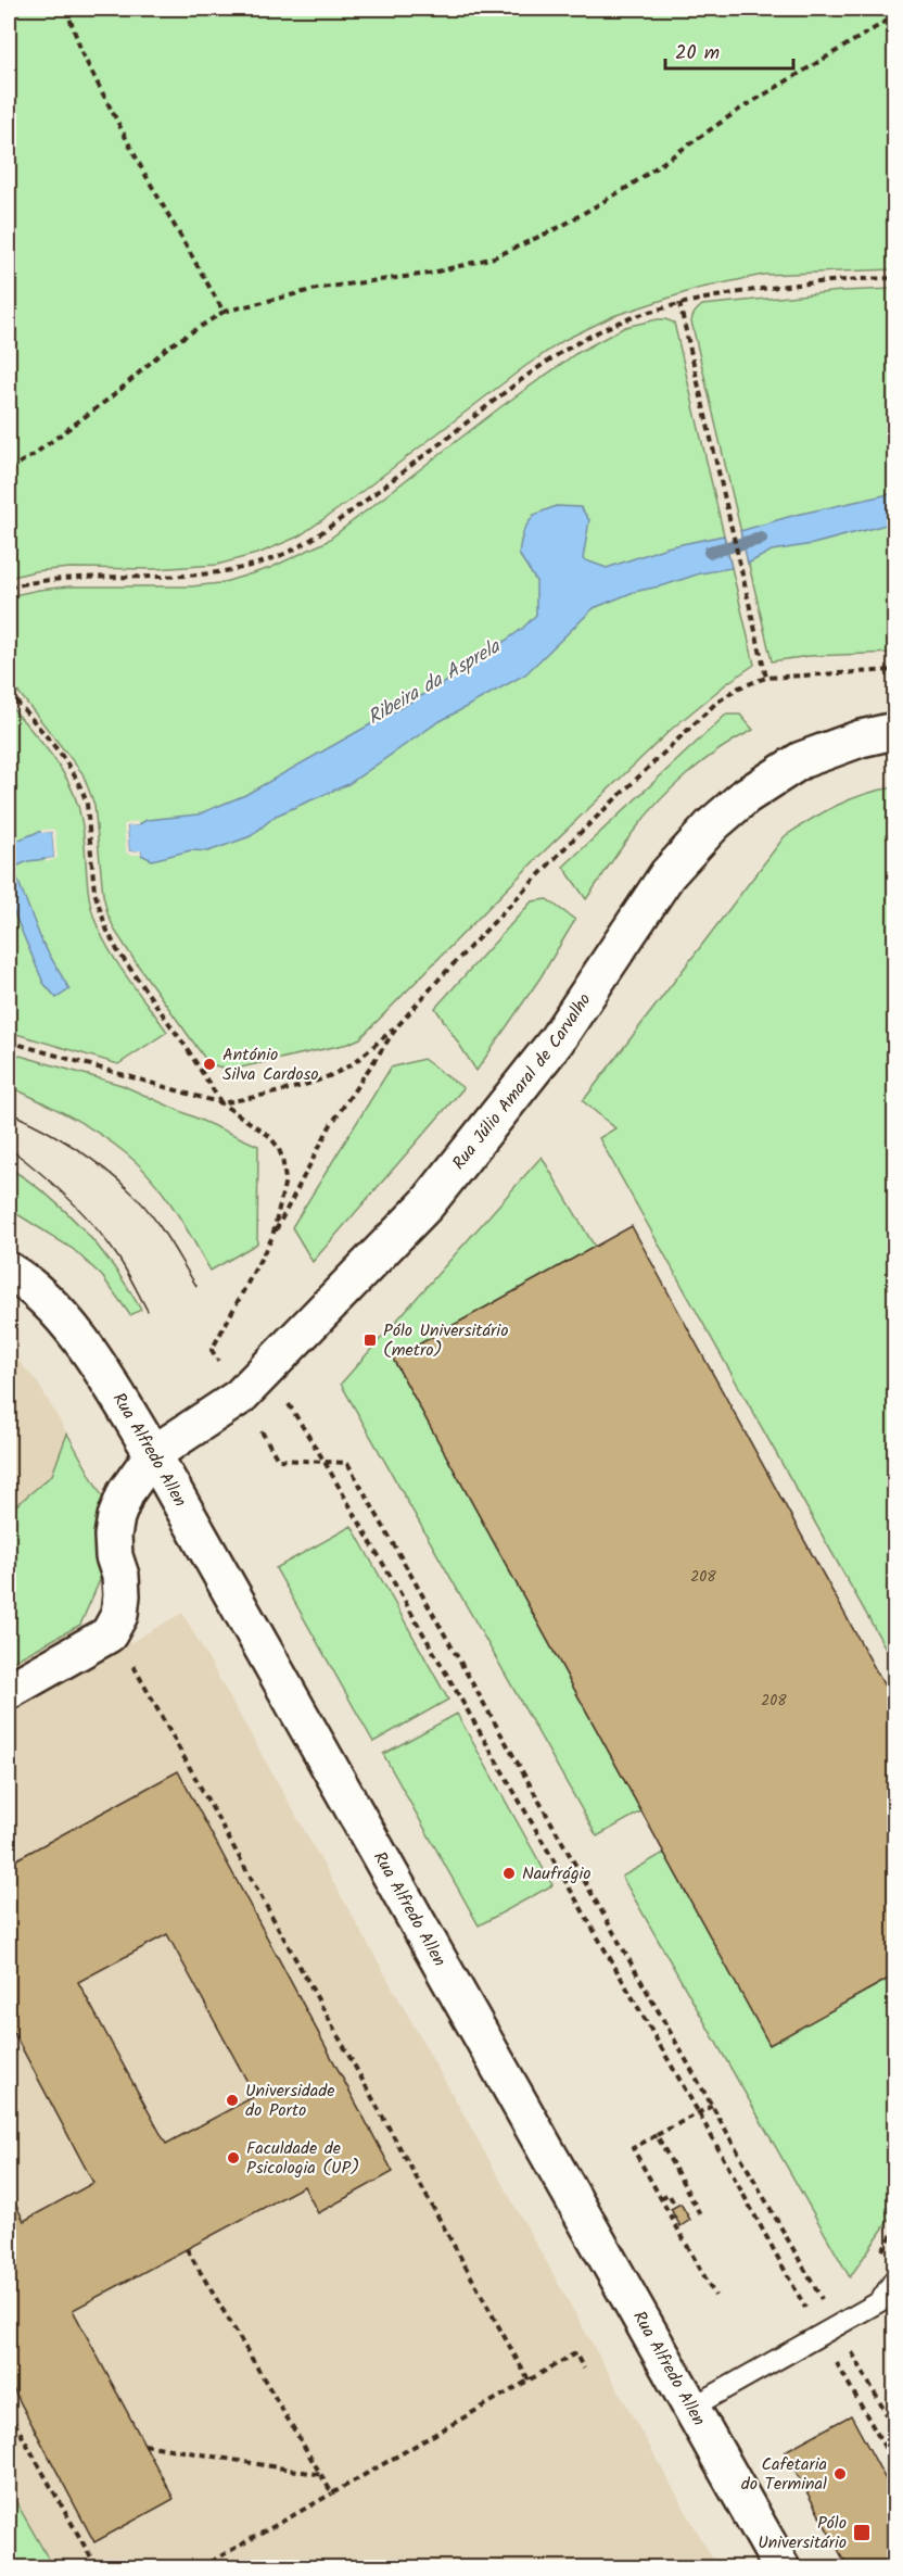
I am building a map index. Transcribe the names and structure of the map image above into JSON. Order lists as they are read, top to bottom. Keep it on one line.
{"streets":{"street":["Rua Júlio Amaral de Carvalho","Rua Alfredo Allen"]},"crossings":[["Rua Júlio Amaral de Carvalho","Rua Alfredo Allen"]],"water":["Ribeira da Asprela"],"places":{"other":["António Silva Cardoso","Naufrágio","Universidade do Porto","Faculdade de Psicologia (UP)","Cafetaria do Terminal"],"transit":["Pólo Universitário (metro)","Pólo Universitário"]},"house_numbers":["208","208"],"scale_bar":"20 m"}
